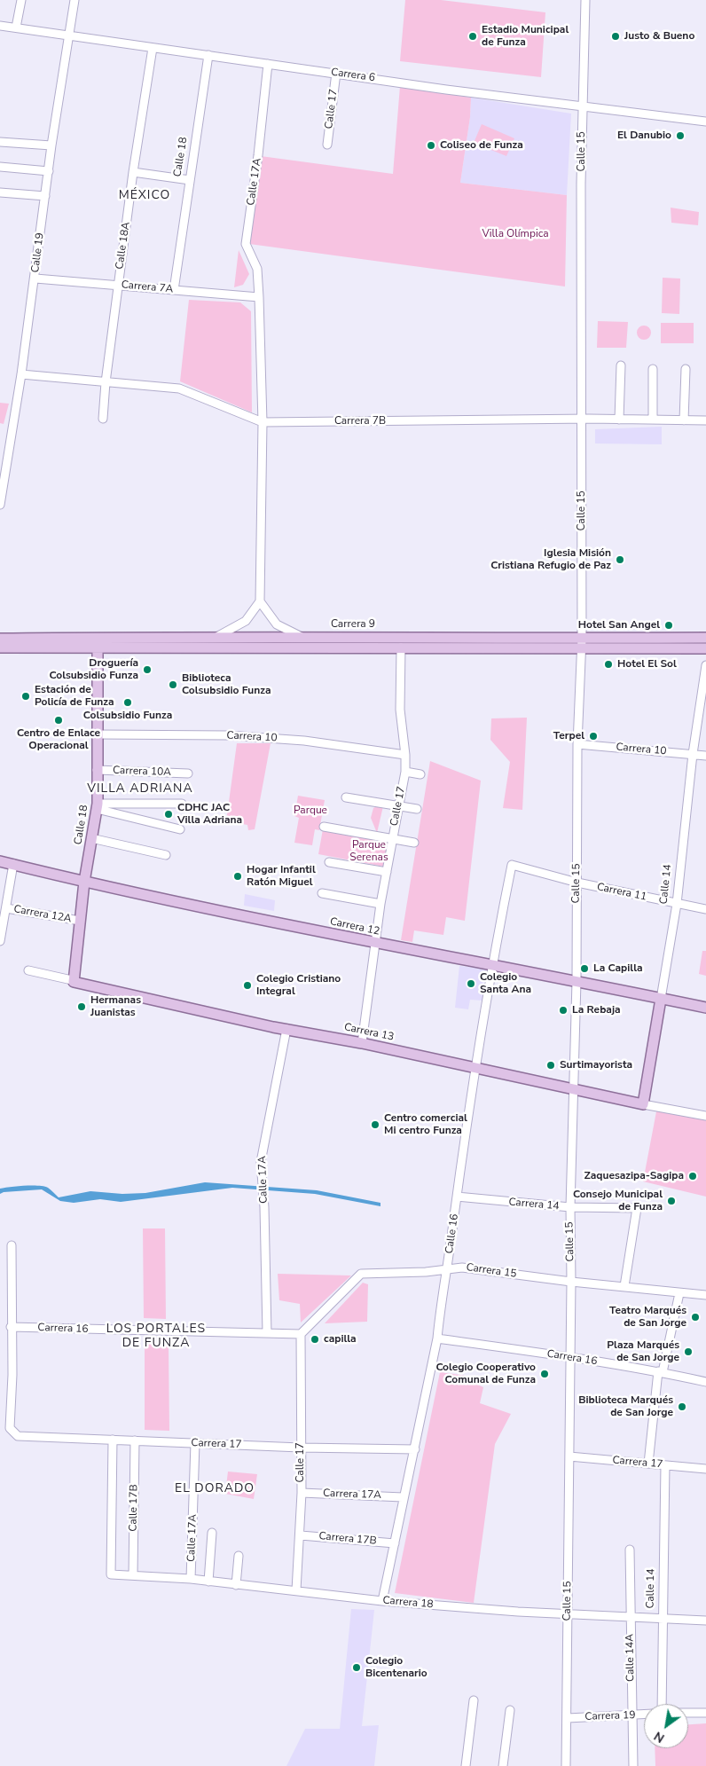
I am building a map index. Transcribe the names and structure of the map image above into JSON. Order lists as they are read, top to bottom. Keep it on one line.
{"streets":{"main road":["Calle 18","Carrera 9","Calle 14","Carrera 12","Carrera 13"],"street":["Carrera 6","Calle 17","Calle 15","Calle 17A","Calle 18A","Calle 19","Carrera 7A","Carrera 7B","Carrera 10","Carrera 10A","Carrera 11","Carrera 12A","Carrera 14","Calle 16","Carrera 15","Carrera 16","Carrera 17","Carrera 17A","Calle 17B","Carrera 17B","Carrera 18","Calle 14A","Carrera 19"]},"crossings":[["Carrera 6","Calle 17"],["Carrera 6","Calle 15"],["Carrera 6","Calle 18"],["Carrera 6","Calle 17A"],["Carrera 6","Calle 18A"],["Carrera 6","Calle 19"],["Calle 17","Carrera 9"],["Calle 17","Carrera 10"],["Calle 17","Carrera 12"],["Calle 17","Carrera 13"],["Calle 17","Carrera 15"],["Calle 17","Carrera 16"],["Calle 17","Carrera 17"],["Calle 17","Carrera 17A"],["Calle 17","Carrera 17B"],["Calle 17","Carrera 18"],["Calle 15","Carrera 7B"],["Calle 15","Carrera 9"],["Calle 15","Carrera 10"],["Calle 15","Carrera 11"],["Calle 15","Carrera 12"],["Calle 15","Carrera 13"],["Calle 15","Carrera 14"],["Calle 15","Carrera 15"],["Calle 15","Carrera 16"],["Calle 15","Carrera 17"],["Calle 15","Carrera 18"],["Calle 15","Carrera 19"],["Calle 18","Carrera 7A"],["Calle 18","Carrera 9"],["Calle 18","Carrera 10"],["Calle 18","Carrera 10A"],["Calle 18","Carrera 12A"],["Calle 18","Carrera 12"],["Calle 18","Carrera 13"],["Calle 17A","Carrera 7A"],["Calle 17A","Carrera 7B"],["Calle 17A","Carrera 13"],["Calle 17A","Carrera 16"],["Calle 17A","Carrera 17"],["Calle 17A","Carrera 18"],["Calle 18A","Carrera 7A"],["Calle 18A","Carrera 7B"],["Calle 19","Carrera 7A"],["Calle 19","Carrera 7B"],["Carrera 10","Calle 14"],["Calle 14","Carrera 11"],["Calle 14","Carrera 12"],["Calle 14","Carrera 13"],["Calle 14","Carrera 17"],["Calle 14","Carrera 18"],["Carrera 11","Calle 16"],["Carrera 12","Calle 16"],["Carrera 13","Calle 16"],["Carrera 14","Calle 16"],["Carrera 14","Carrera 15"],["Calle 16","Carrera 15"],["Calle 16","Carrera 16"],["Calle 16","Carrera 17"],["Calle 16","Carrera 17A"],["Calle 16","Carrera 17B"],["Calle 16","Carrera 18"],["Carrera 15","Carrera 16"],["Carrera 16","Carrera 17"],["Carrera 17","Calle 17B"],["Calle 17B","Carrera 18"],["Carrera 18","Calle 14A"],["Calle 14A","Carrera 19"]],"districts":["MÉXICO","VILLA ADRIANA","LOS PORTALES DE FUNZA","EL DORADO"],"parks":["Villa Olímpica","Parque","Parque Serenas"],"places":["Estadio Municipal de Funza","Justo & Bueno","El Danubio","Coliseo de Funza","Iglesia Misión Cristiana Refugio de Paz","Hotel San Angel","Hotel El Sol","Droguería Colsubsidio Funza","Biblioteca Colsubsidio Funza","Estación de Policía de Funza","Colsubsidio Funza","Centro de Enlace Operacional","Terpel","CDHC JAC Villa Adriana","Hogar Infantil Ratón Miguel","La Capilla","Colegio Santa Ana","Colegio Cristiano Integral","Hermanas Juanistas","La Rebaja","Surtimayorista","Centro comercial Mi centro Funza","Zaquesazipa-Sagipa","Consejo Municipal de Funza","Teatro Marqués de San Jorge","capilla","Plaza Marqués de San Jorge","Colegio Cooperativo Comunal de Funza","Biblioteca Marqués de San Jorge","Colegio Bicentenario"],"north":"bottom left"}
